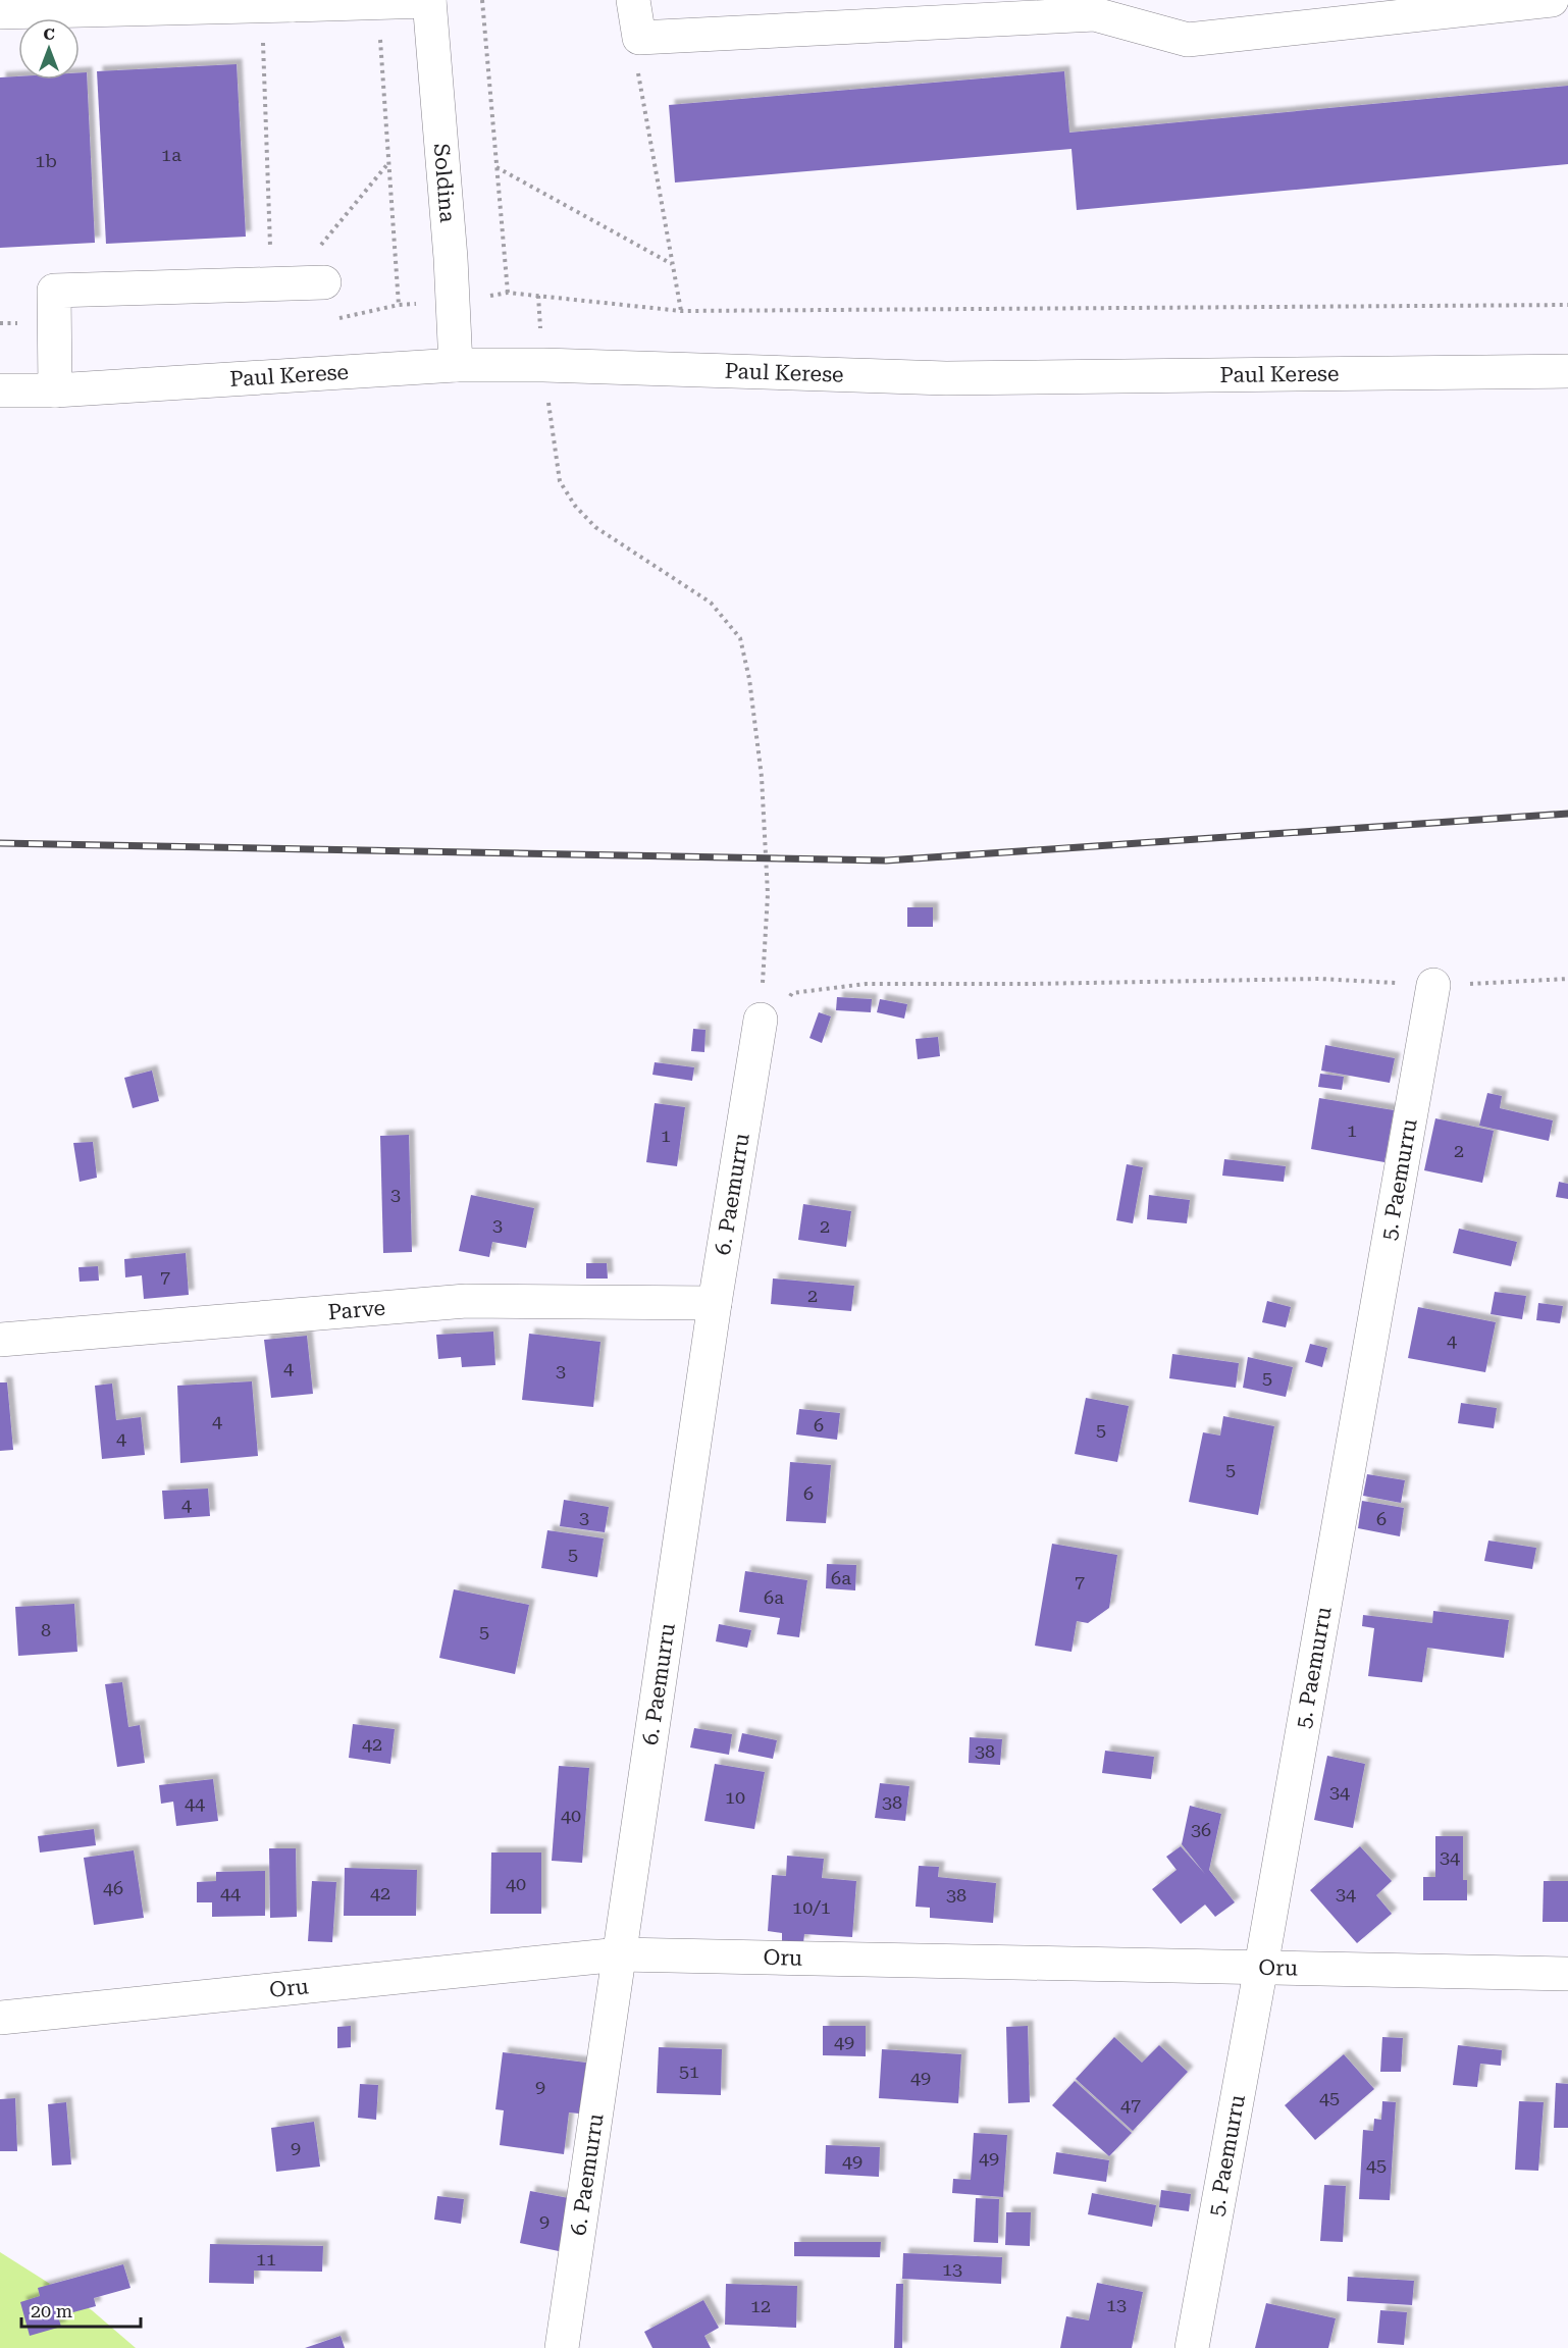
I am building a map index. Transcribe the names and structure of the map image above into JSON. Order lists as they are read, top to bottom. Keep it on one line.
{"streets":{"main road":["Soldina","Paul Kerese","5. Paemurru","6. Paemurru","Parve","Oru"]},"crossings":[["Soldina","Paul Kerese"],["5. Paemurru","Oru"],["6. Paemurru","Parve"],["6. Paemurru","Oru"]],"house_numbers":["1a","1b","1","1","2","3","3","2","7","2","4","4","3","5","4","6","5","4","5","6","4","3","6","5","6a","7","6a","8","5","42","38","34","10","38","44","40","36","34","40","46","44","42","34","38","10/1","49","51","49","9","45","47","9","49","49","45","9","11","13","13","12"],"scale_bar":"20 m","north":"top"}
